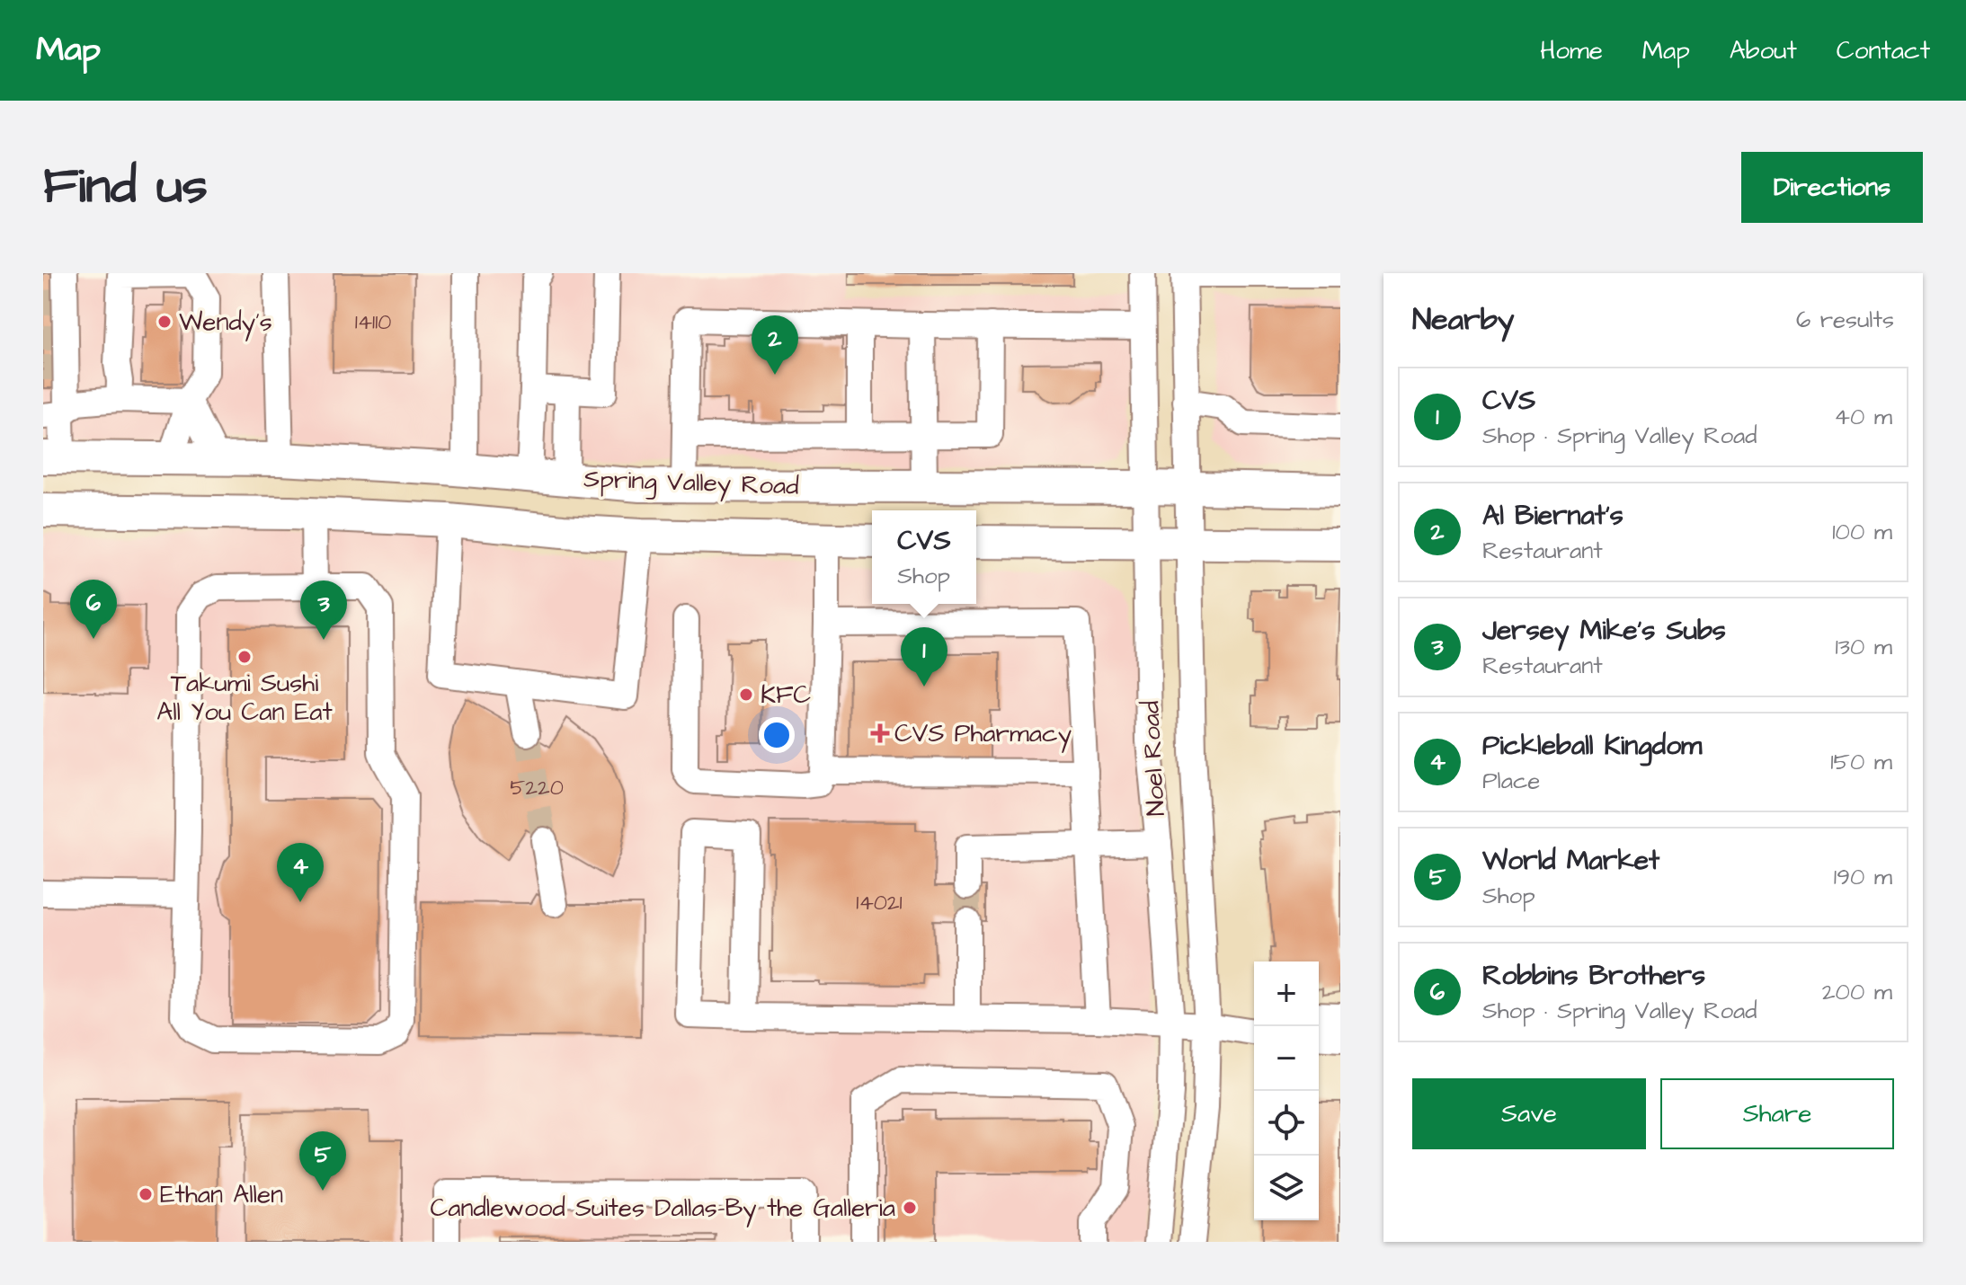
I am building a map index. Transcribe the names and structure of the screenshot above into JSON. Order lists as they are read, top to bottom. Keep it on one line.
{"streets":{"main road":["Spring Valley Road"],"street":["Noel Road"]},"crossings":[["Spring Valley Road","Noel Road"]],"places":{"other":["Wendy's","Takumi Sushi All You Can Eat","KFC","Ethan Allen","Candlewood Suites Dallas-By the Galleria"],"health":["CVS Pharmacy"]},"house_numbers":["14110","5220","14021"],"page":{"header":"Map","nav":["Home","Map","About","Contact"],"title":"Find us","buttons":["Directions",["Save","Share"]],"heading":["Nearby","6 results"],"pins":["2","6","3","1","4","5"],"list":[{"mark":"1","name":"CVS","note":"Shop · Spring Valley Road","value":"40 m"},{"mark":"2","name":"Al Biernat's","note":"Restaurant","value":"100 m"},{"mark":"3","name":"Jersey Mike's Subs","note":"Restaurant","value":"130 m"},{"mark":"4","name":"Pickleball Kingdom","note":"Place","value":"150 m"},{"mark":"5","name":"World Market","note":"Shop","value":"190 m"},{"mark":"6","name":"Robbins Brothers","note":"Shop · Spring Valley Road","value":"200 m"}],"popup":["CVS","Shop"],"map_buttons":["+","−"]}}
